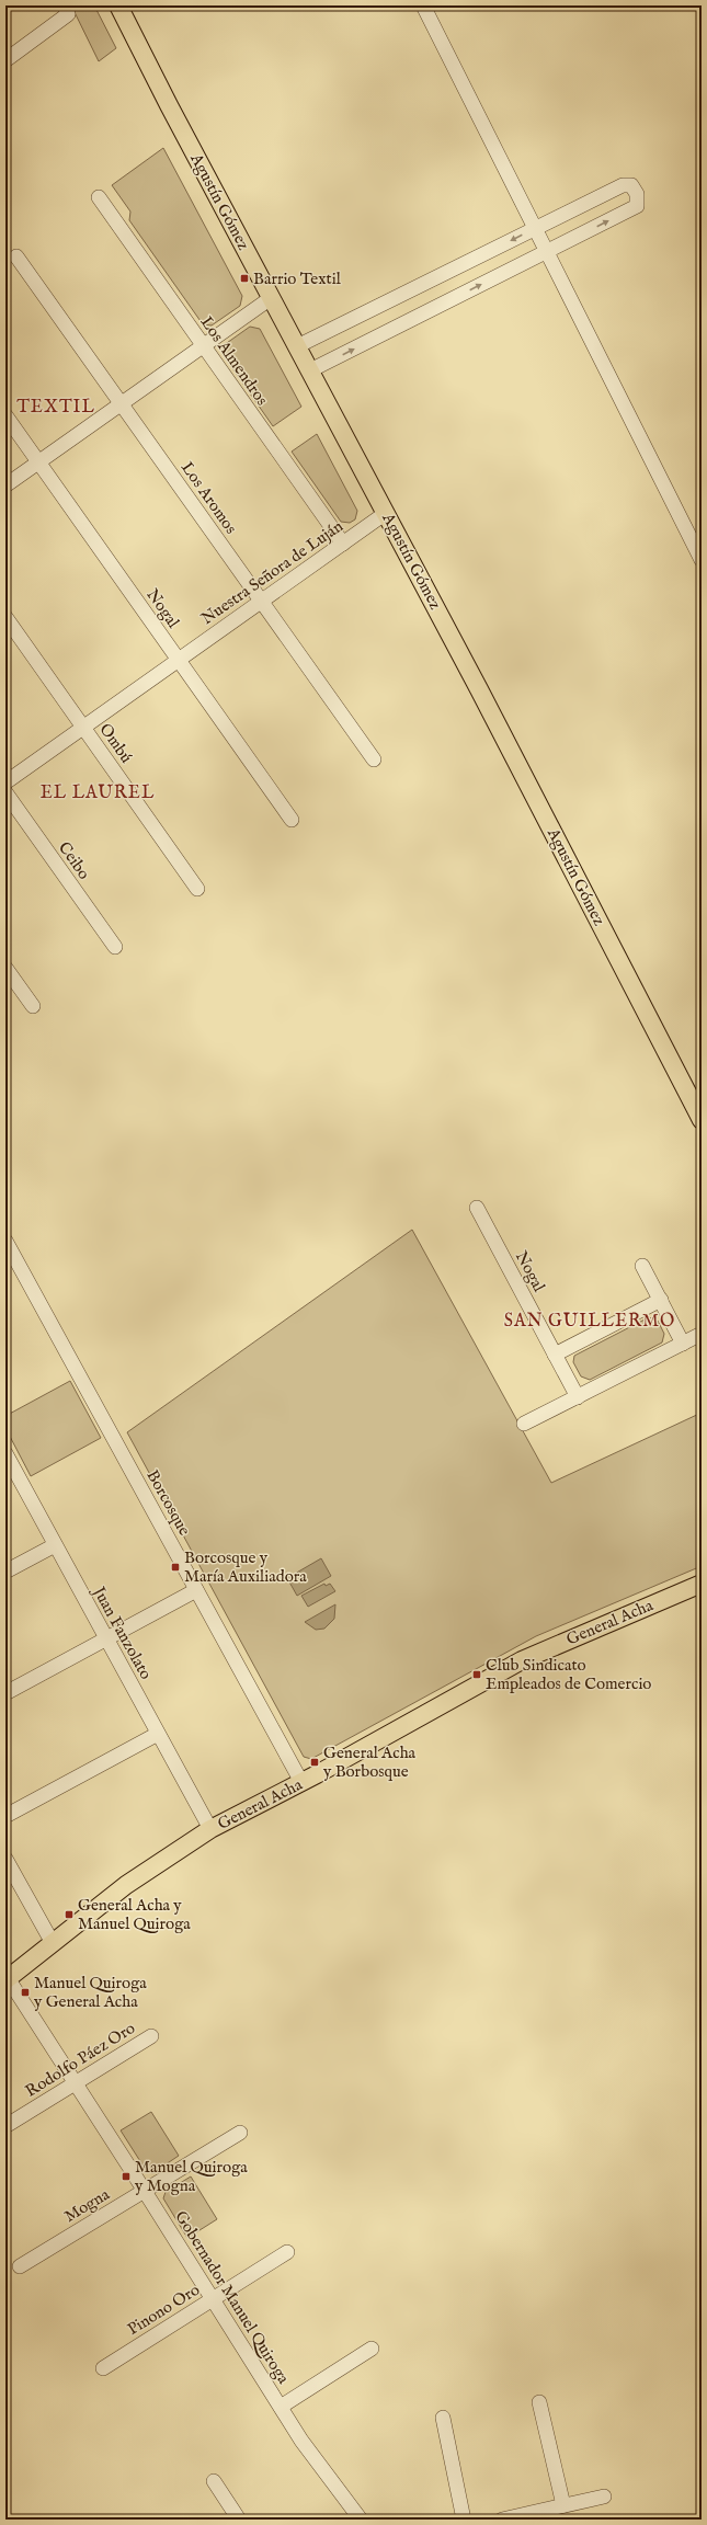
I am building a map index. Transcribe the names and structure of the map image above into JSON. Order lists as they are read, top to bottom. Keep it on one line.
{"streets":{"main road":["Agustín Gómez","General Acha"],"street":["Los Almendros","Los Aromos","Nuestra Señora de Luján","Nogal","Ombú","Ceibo","Borcosque","Juan Fanzolato","Rodolfo Páez Oro","Mogna","Gobernador Manuel Quiroga","Pinono Oro"]},"crossings":[["Agustín Gómez","Nuestra Señora de Luján"],["Los Almendros","Nuestra Señora de Luján"],["Los Aromos","Nuestra Señora de Luján"],["Nuestra Señora de Luján","Nogal"],["Nuestra Señora de Luján","Ombú"],["Borcosque","General Acha"],["General Acha","Juan Fanzolato"],["General Acha","Gobernador Manuel Quiroga"],["Rodolfo Páez Oro","Gobernador Manuel Quiroga"],["Mogna","Gobernador Manuel Quiroga"],["Gobernador Manuel Quiroga","Pinono Oro"]],"districts":["TEXTIL","EL LAUREL","SAN GUILLERMO"],"places":{"transit":["Barrio Textil","Borcosque y María Auxiliadora","Club Sindicato Empleados de Comercio","General Acha y Borbosque","General Acha y Manuel Quiroga","Manuel Quiroga y General Acha","Manuel Quiroga y Mogna"]}}
